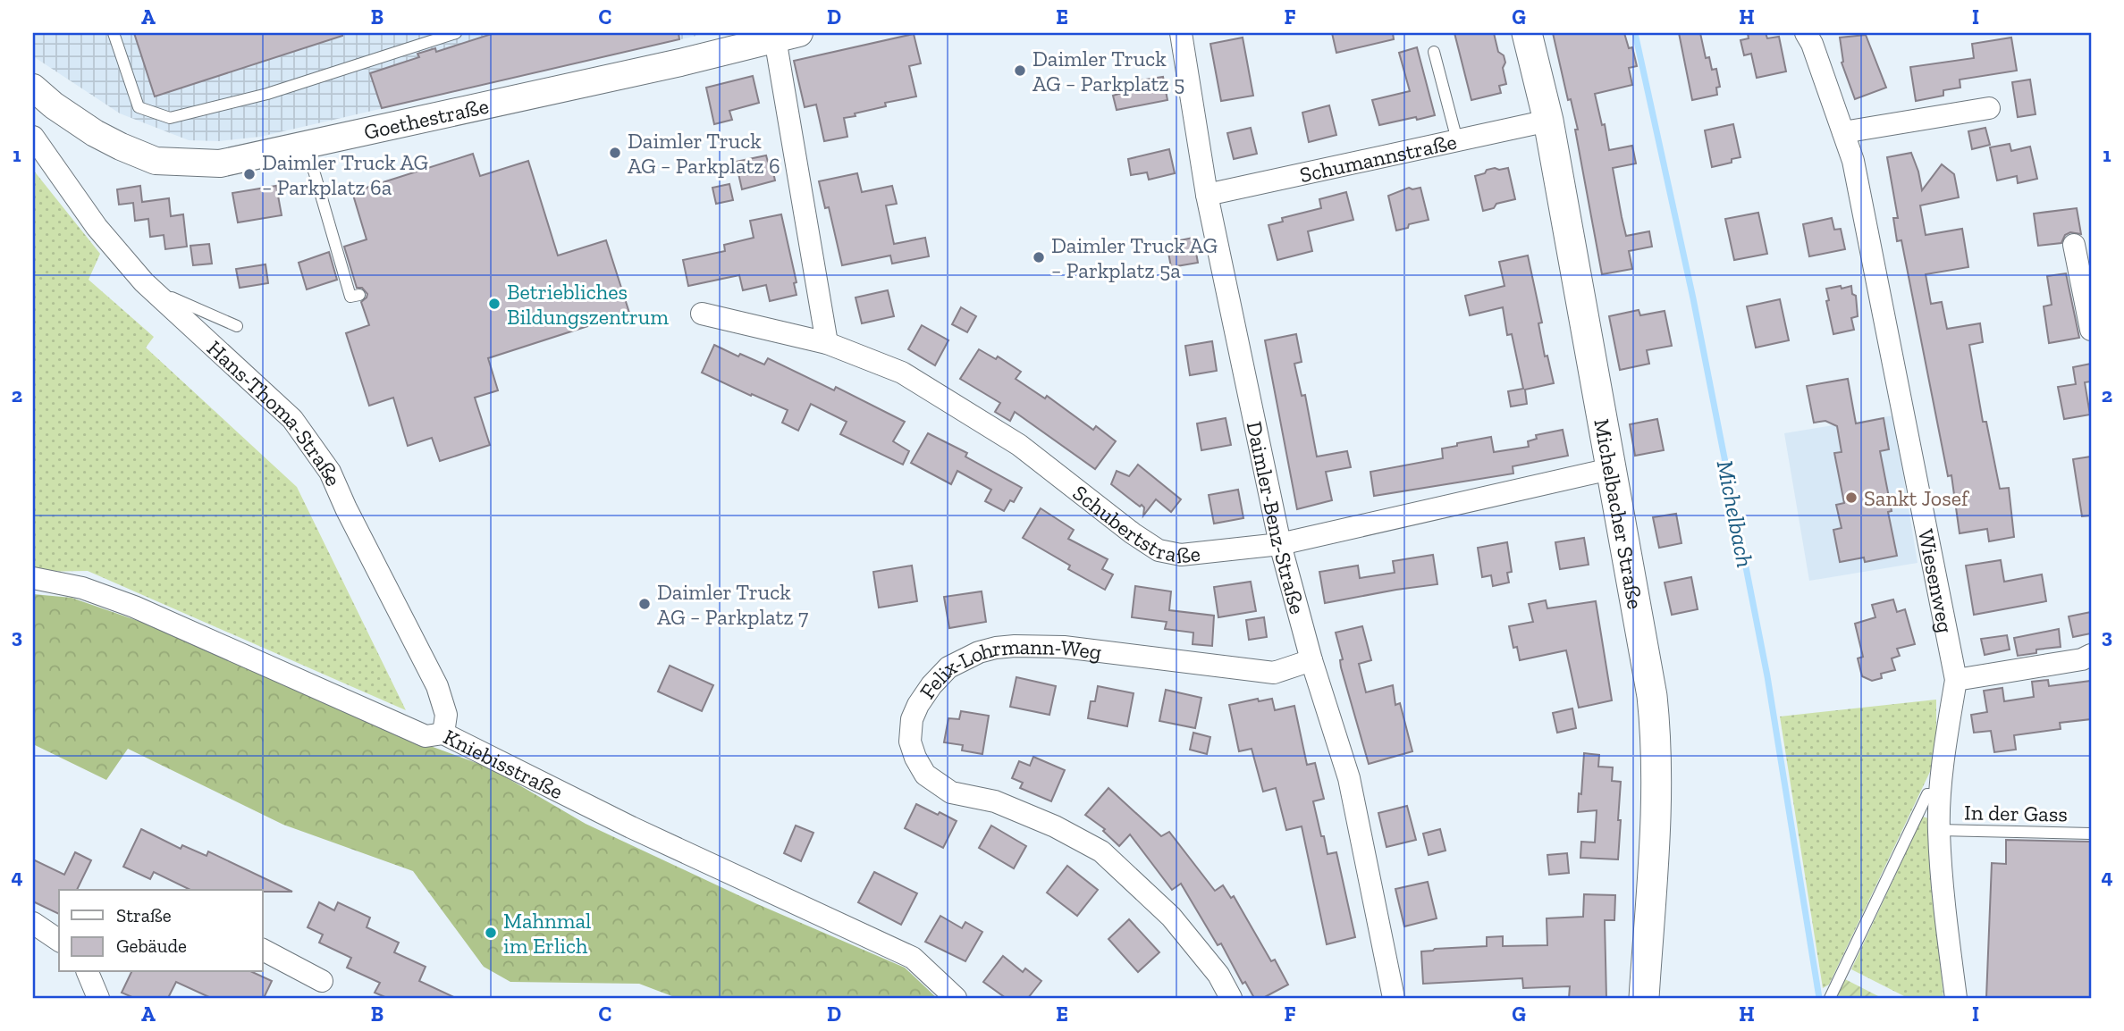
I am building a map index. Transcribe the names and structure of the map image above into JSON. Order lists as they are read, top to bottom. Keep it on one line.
{"streets":{"main road":["Michelbacher Straße"],"street":["Goethestraße","Schumannstraße","Hans-Thoma-Straße","Schubertstraße","Daimler-Benz-Straße","Wiesenweg","Felix-Lohrmann-Weg","Kniebisstraße"],"lane":["In der Gass"]},"crossings":[["Schumannstraße","Michelbacher Straße"],["Schumannstraße","Daimler-Benz-Straße"],["Hans-Thoma-Straße","Kniebisstraße"],["Michelbacher Straße","Schubertstraße"],["Schubertstraße","Daimler-Benz-Straße"],["Daimler-Benz-Straße","Felix-Lohrmann-Weg"],["Wiesenweg","In der Gass"]],"water":["Michelbach"],"places":["Daimler Truck AG − Parkplatz 5","Daimler Truck AG − Parkplatz 6","Daimler Truck AG − Parkplatz 6a","Daimler Truck AG − Parkplatz 5a","Betriebliches Bildungszentrum","Sankt Josef","Daimler Truck AG − Parkplatz 7","Mahnmal im Erlich"],"legend":["Straße","Gebäude"],"grid":{"columns":["A","B","C","D","E","F","G","H","I"],"rows":["1","2","3","4"]}}
